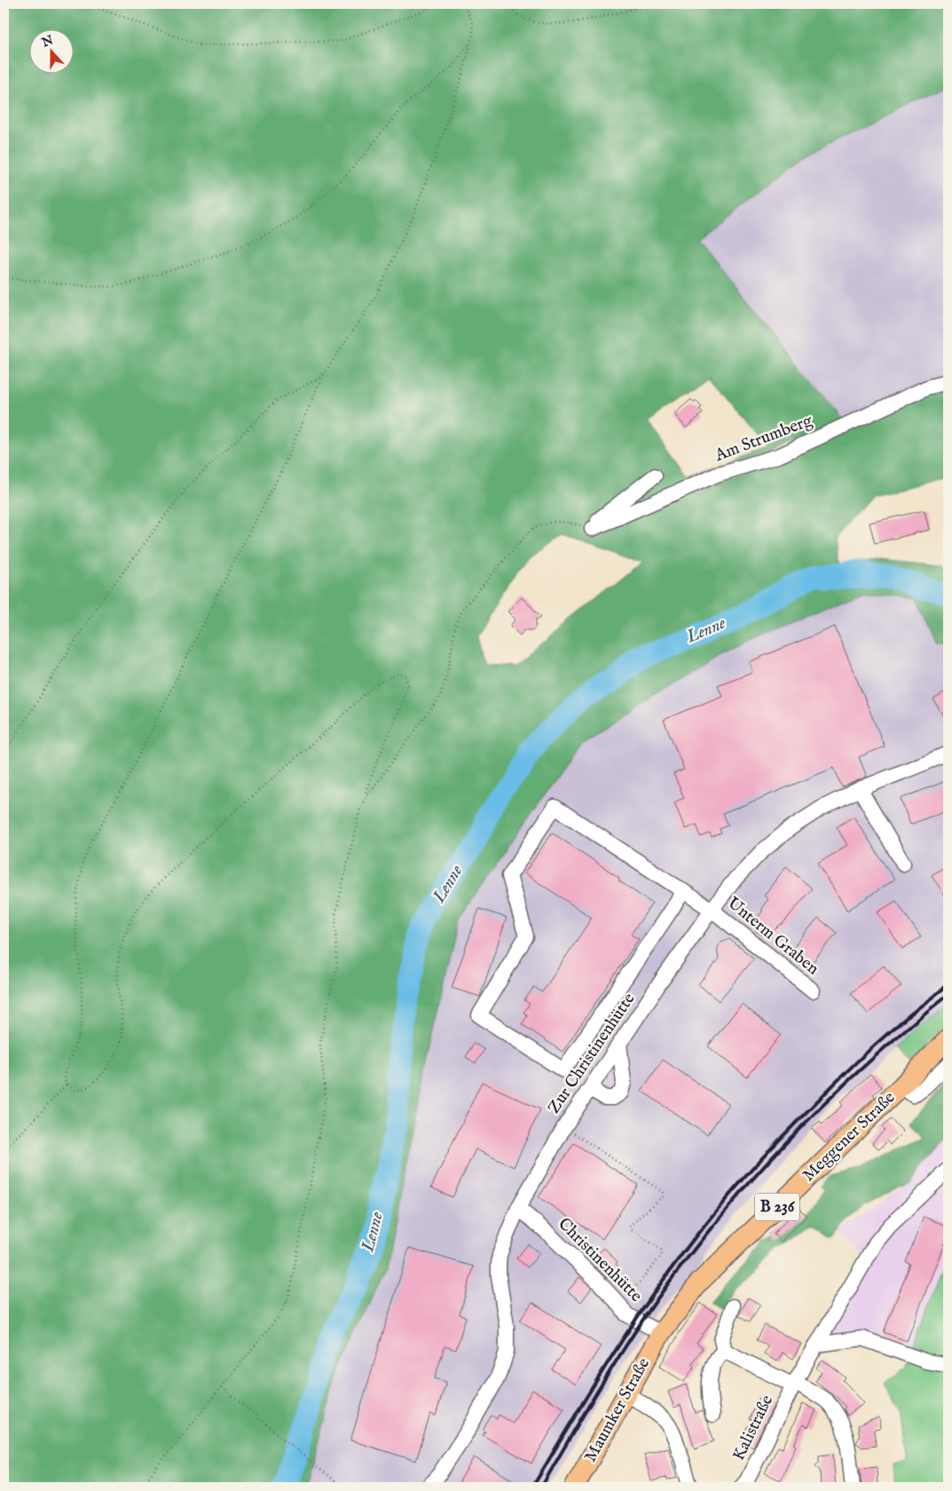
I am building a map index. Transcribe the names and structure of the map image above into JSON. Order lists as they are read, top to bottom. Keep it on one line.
{"streets":{"main road":["Meggener Straße","B 236","Maumker Straße"],"street":["Am Strumberg","Unterm Graben","Zur Christinenhütte","Christinenhütte","Kalistraße"]},"crossings":[["Unterm Graben","Zur Christinenhütte"],["Zur Christinenhütte","Christinenhütte"],["Meggener Straße","Christinenhütte"],["Meggener Straße","Maumker Straße"],["Christinenhütte","Maumker Straße"]],"water":["Lenne"],"north":"top"}
